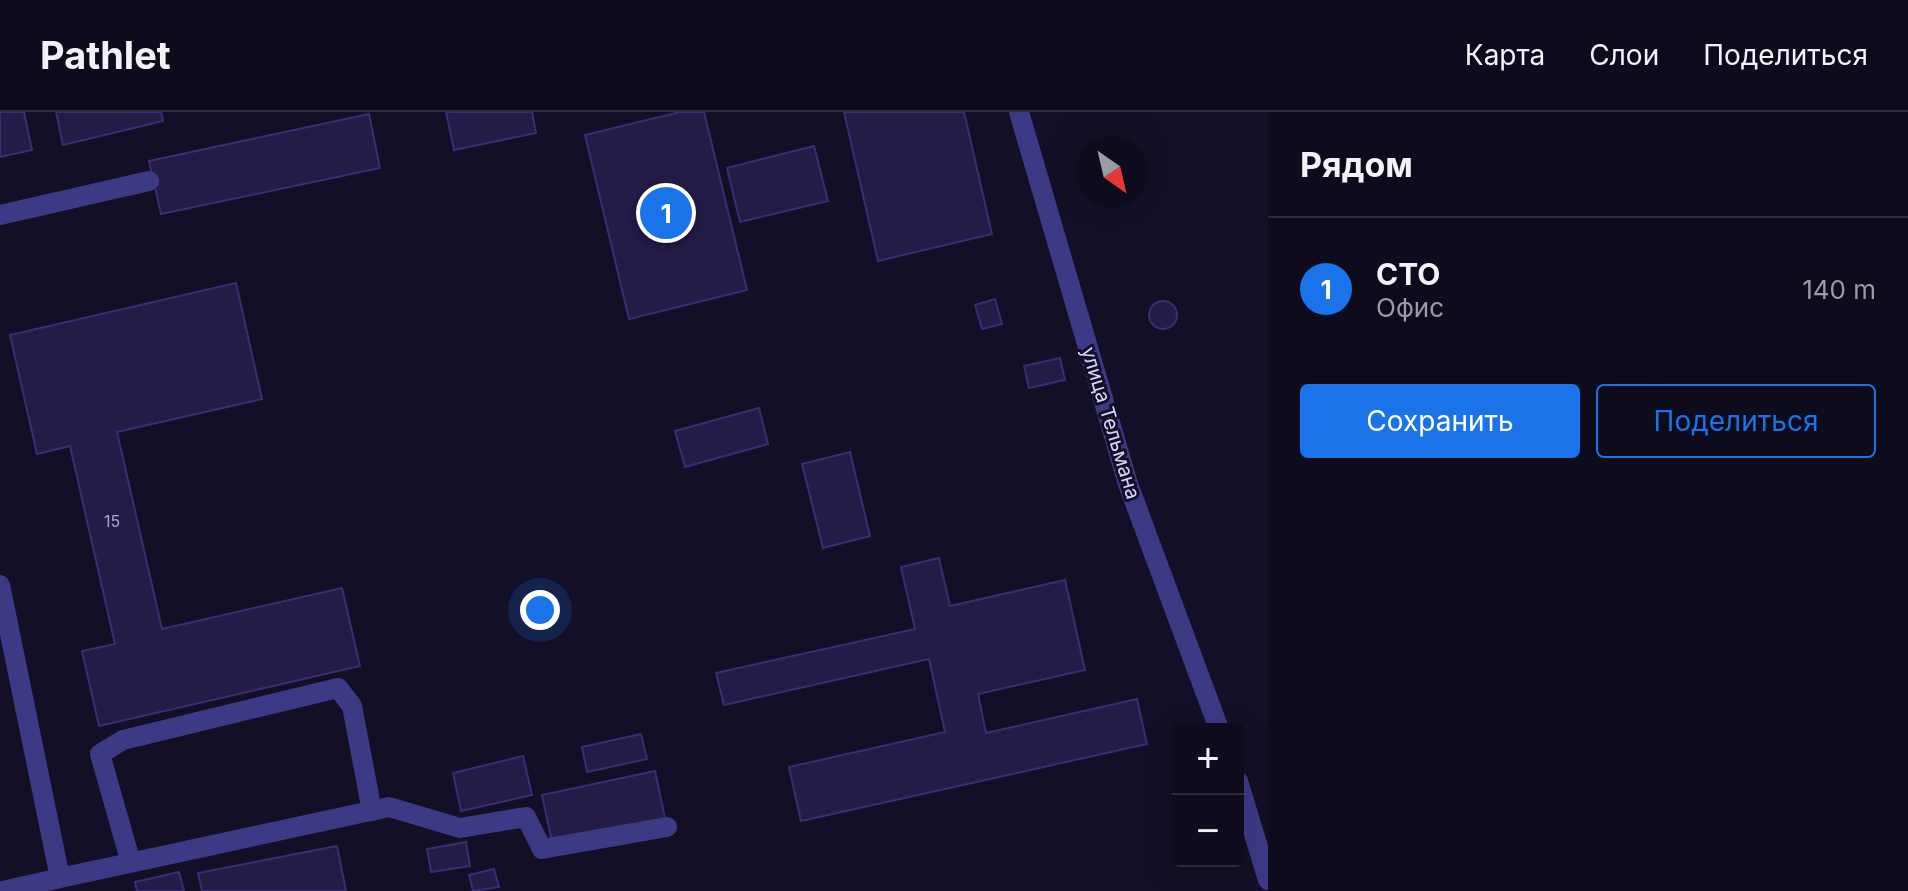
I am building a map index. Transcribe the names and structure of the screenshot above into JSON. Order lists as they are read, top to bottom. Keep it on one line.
{"streets":{"street":["улица Тельмана"]},"house_numbers":["15"],"north":"bottom right","page":{"header":"Pathlet","nav":["Карта","Слои","Поделиться"],"heading":"Рядом","pins":"1","list":[{"mark":"1","name":"СТО","note":"Офис","value":"140 m"}],"buttons":["Сохранить","Поделиться"],"map_buttons":["+","−"]}}
